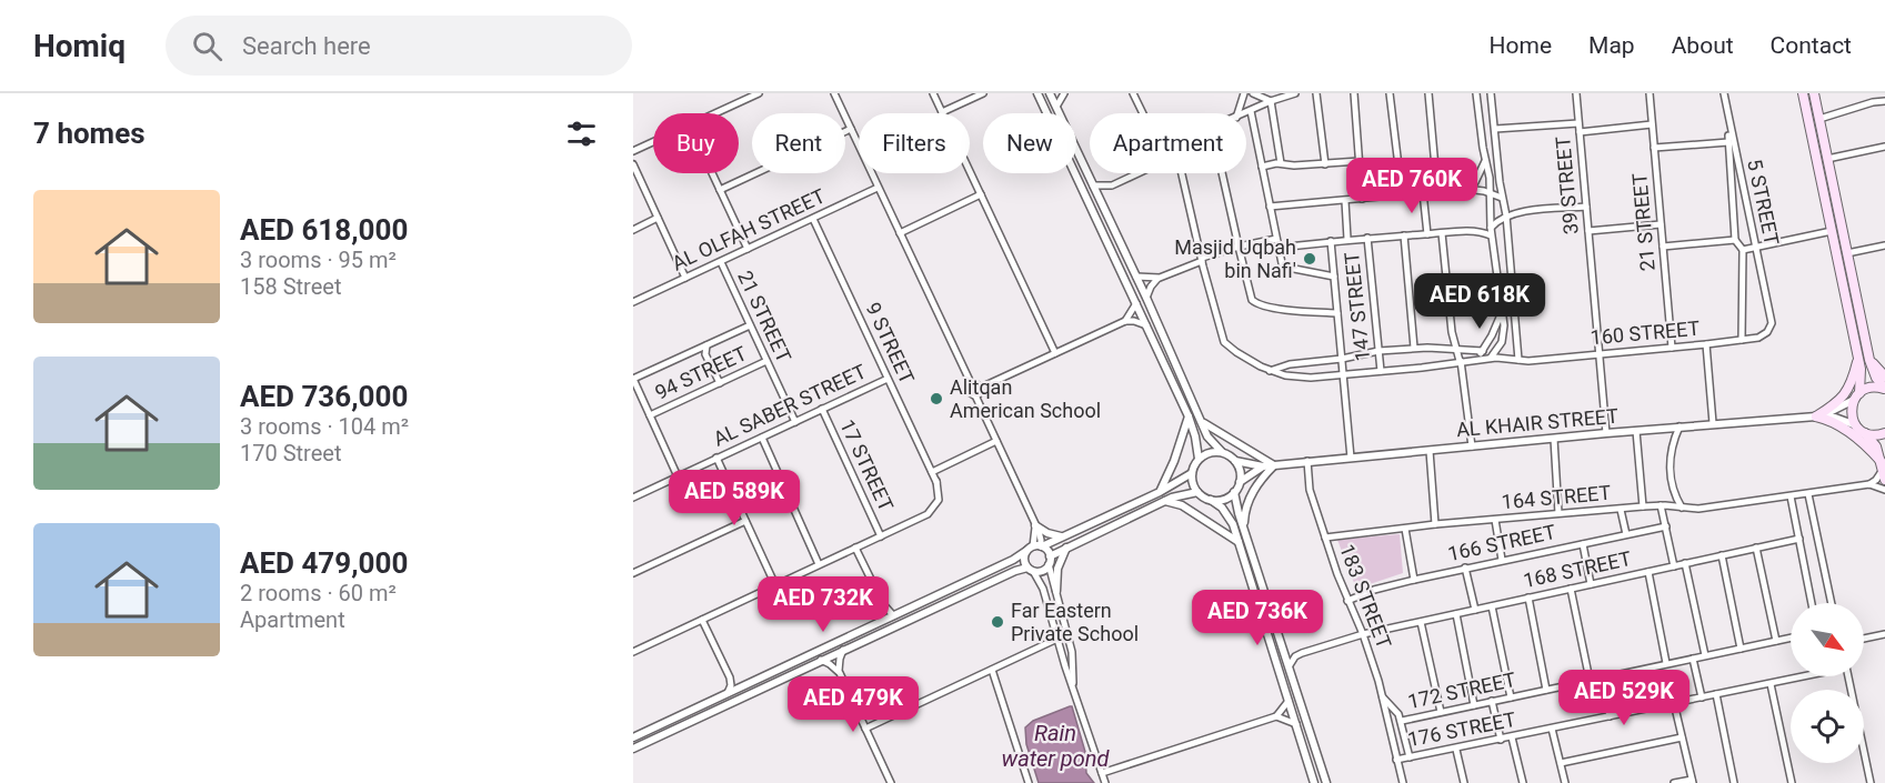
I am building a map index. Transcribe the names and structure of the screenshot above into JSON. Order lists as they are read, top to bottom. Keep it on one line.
{"streets":{"street":["39 STREET","5 STREET","21 STREET","AL OLFAH STREET","147 STREET","160 STREET","9 STREET","94 STREET","AL SABER STREET","AL KHAIR STREET","17 STREET","164 STREET","166 STREET","168 STREET","183 STREET","172 STREET","176 STREET"]},"crossings":[["39 STREET","160 STREET"],["39 STREET","AL KHAIR STREET"],["5 STREET","160 STREET"],["21 STREET","AL OLFAH STREET"],["21 STREET","160 STREET"],["21 STREET","94 STREET"],["21 STREET","AL SABER STREET"],["AL OLFAH STREET","9 STREET"],["147 STREET","160 STREET"],["9 STREET","AL SABER STREET"],["9 STREET","17 STREET"],["AL SABER STREET","17 STREET"],["AL KHAIR STREET","183 STREET"],["164 STREET","183 STREET"],["166 STREET","183 STREET"],["168 STREET","183 STREET"],["183 STREET","176 STREET"]],"water":["Rain water pond"],"places":["Masjid Uqbah bin Nafi'","Alitqan American School","Far Eastern Private School"],"north":"bottom right","page":{"header":"Homiq","search":"Search here","nav":["Home","Map","About","Contact"],"heading":"7 homes","chip":["Buy","Rent","Filters","New","Apartment"],"price":["AED 760K","AED 618K","AED 589K","AED 732K","AED 736K","AED 529K","AED 479K"],"list":[{"name":"AED 618,000","note":"3 rooms · 95 m² · 158 Street"},{"name":"AED 736,000","note":"3 rooms · 104 m² · 170 Street"},{"name":"AED 479,000","note":"2 rooms · 60 m² · Apartment"}]}}
